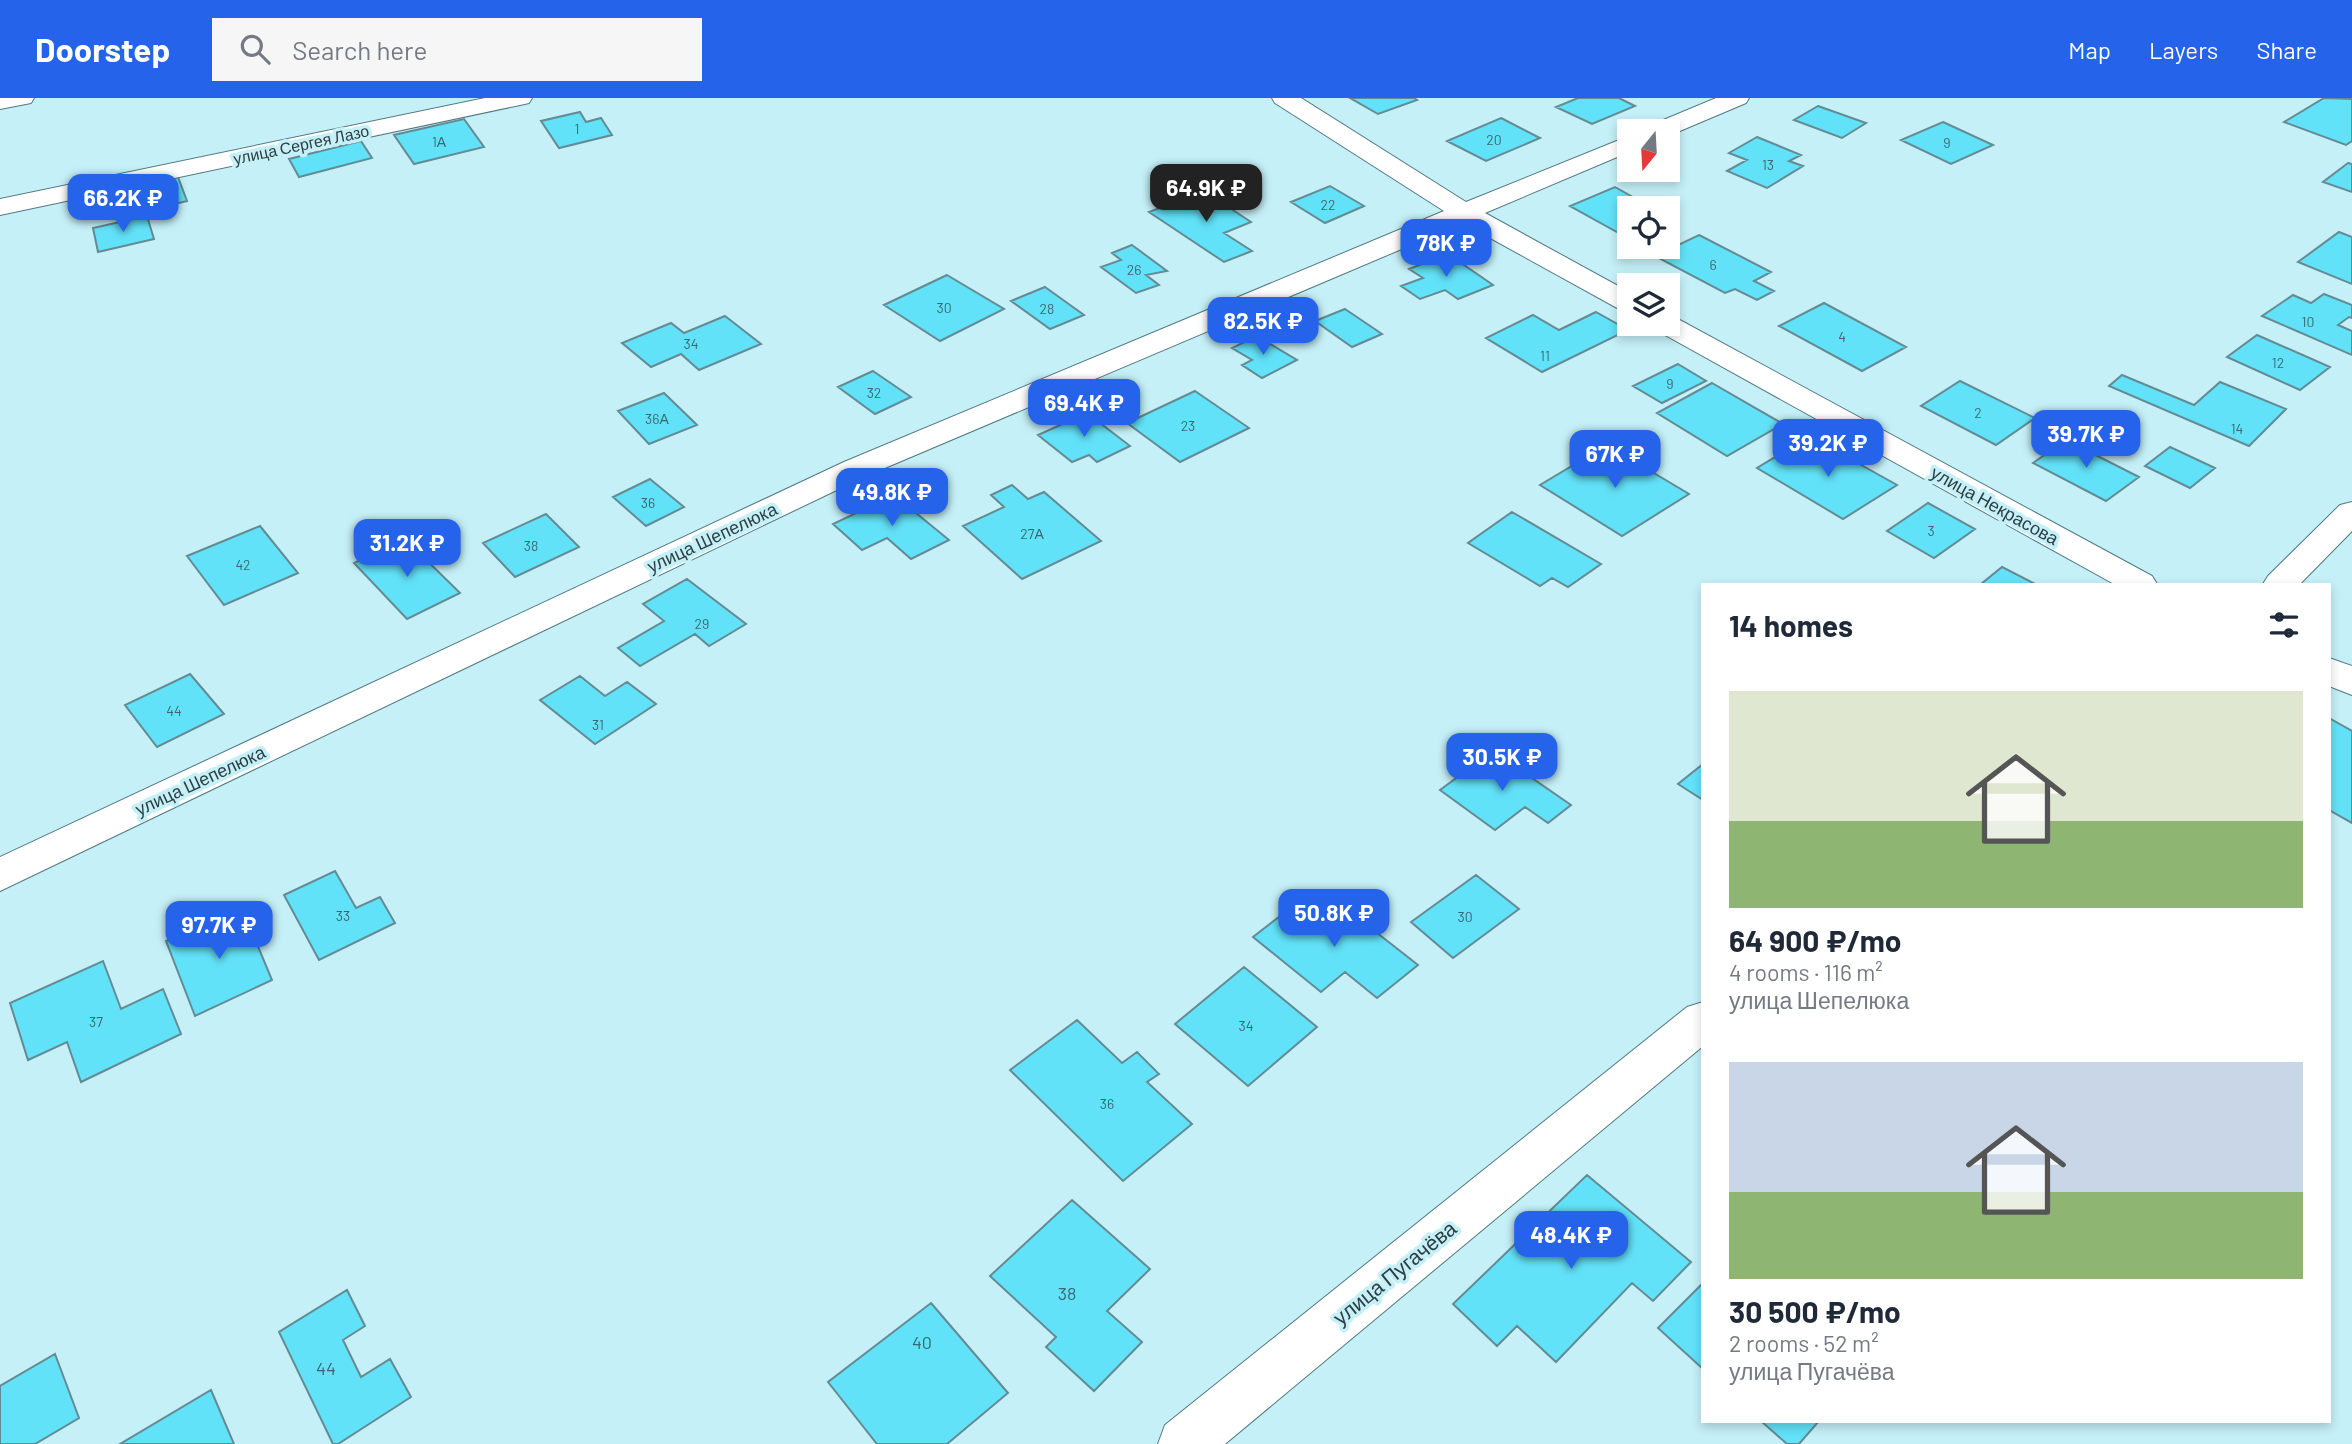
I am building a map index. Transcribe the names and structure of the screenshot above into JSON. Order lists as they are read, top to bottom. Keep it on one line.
{"streets":{"street":["улица Сергея Лазо","улица Некрасова","улица Шепелюка","улица Пугачёва"]},"house_numbers":["1","20","1А","9","13","22","6","26","30","28","10","4","34","11","12","9","32","2","36А","23","14","36","3","27А","38","42","29","44","31","33","30","37","34","36","38","40","44"],"north":"bottom","page":{"header":"Doorstep","search":"Search here","nav":["Map","Layers","Share"],"price":["64.9K ₽","66.2K ₽","78K ₽","82.5K ₽","69.4K ₽","39.7K ₽","39.2K ₽","67K ₽","49.8K ₽","31.2K ₽","30.5K ₽","50.8K ₽","97.7K ₽","48.4K ₽"],"heading":"14 homes","list":[{"name":"64 900 ₽/mo","note":"4 rooms · 116 m² · улица Шепелюка"},{"name":"30 500 ₽/mo","note":"2 rooms · 52 m² · улица Пугачёва"}]}}
